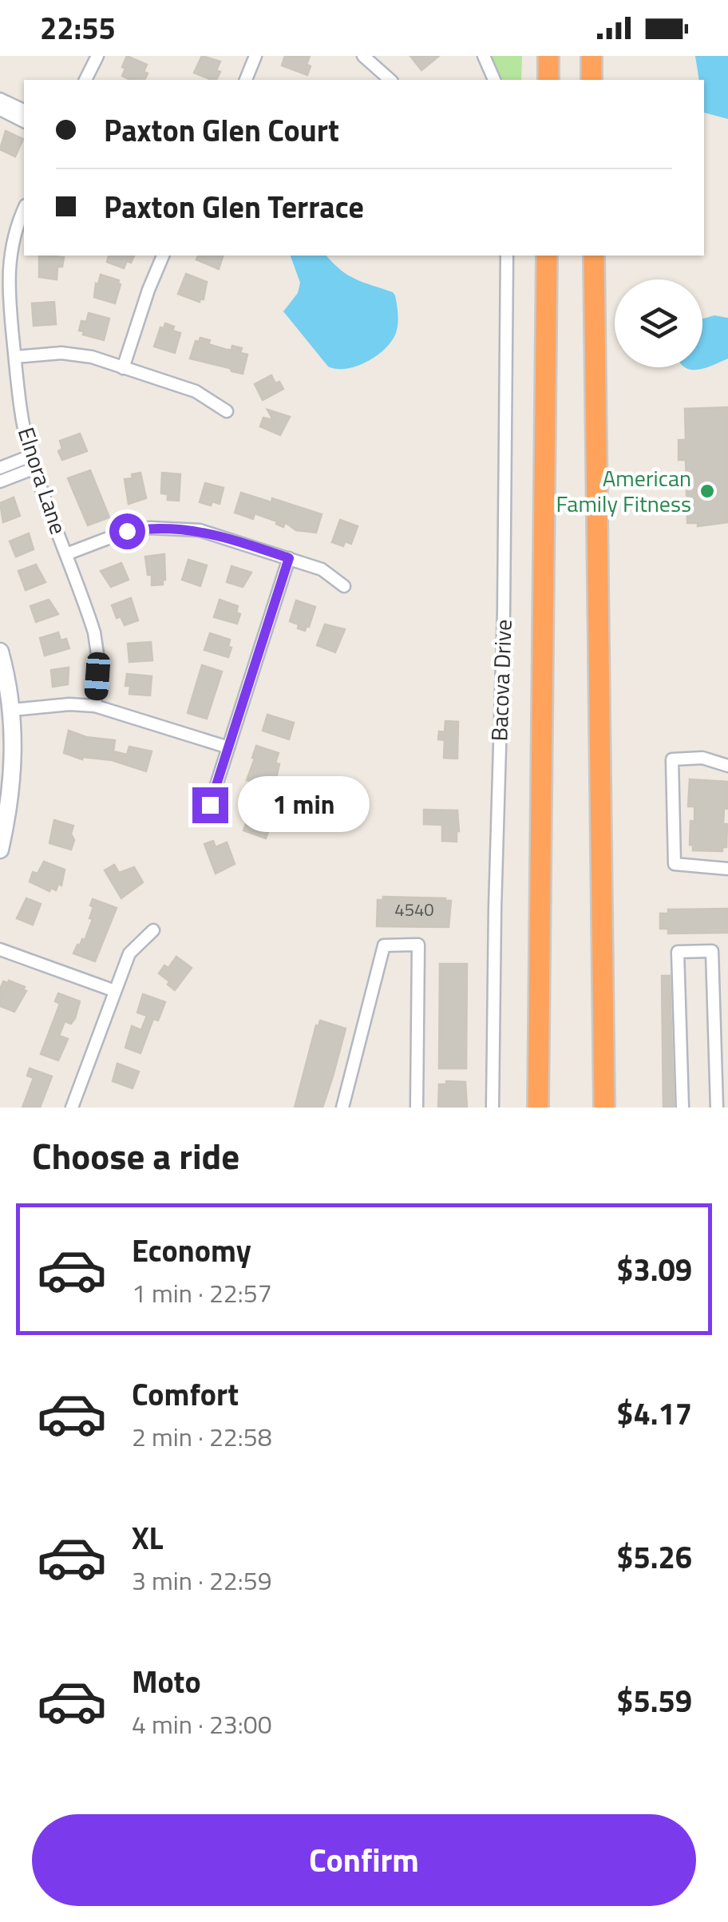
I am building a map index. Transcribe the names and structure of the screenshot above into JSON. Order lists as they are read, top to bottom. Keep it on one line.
{"streets":{"street":["Elnora Lane","Bacova Drive"]},"places":["American Family Fitness"],"house_numbers":["4540"],"page":{"status":"22:55","banner":["Paxton Glen Court","Paxton Glen Terrace"],"bubble":"1 min","heading":"Choose a ride","list":[{"name":"Economy","note":"1 min · 22:57","value":"$3.09"},{"name":"Comfort","note":"2 min · 22:58","value":"$4.17"},{"name":"XL","note":"3 min · 22:59","value":"$5.26"},{"name":"Moto","note":"4 min · 23:00","value":"$5.59"}],"buttons":"Confirm"}}
